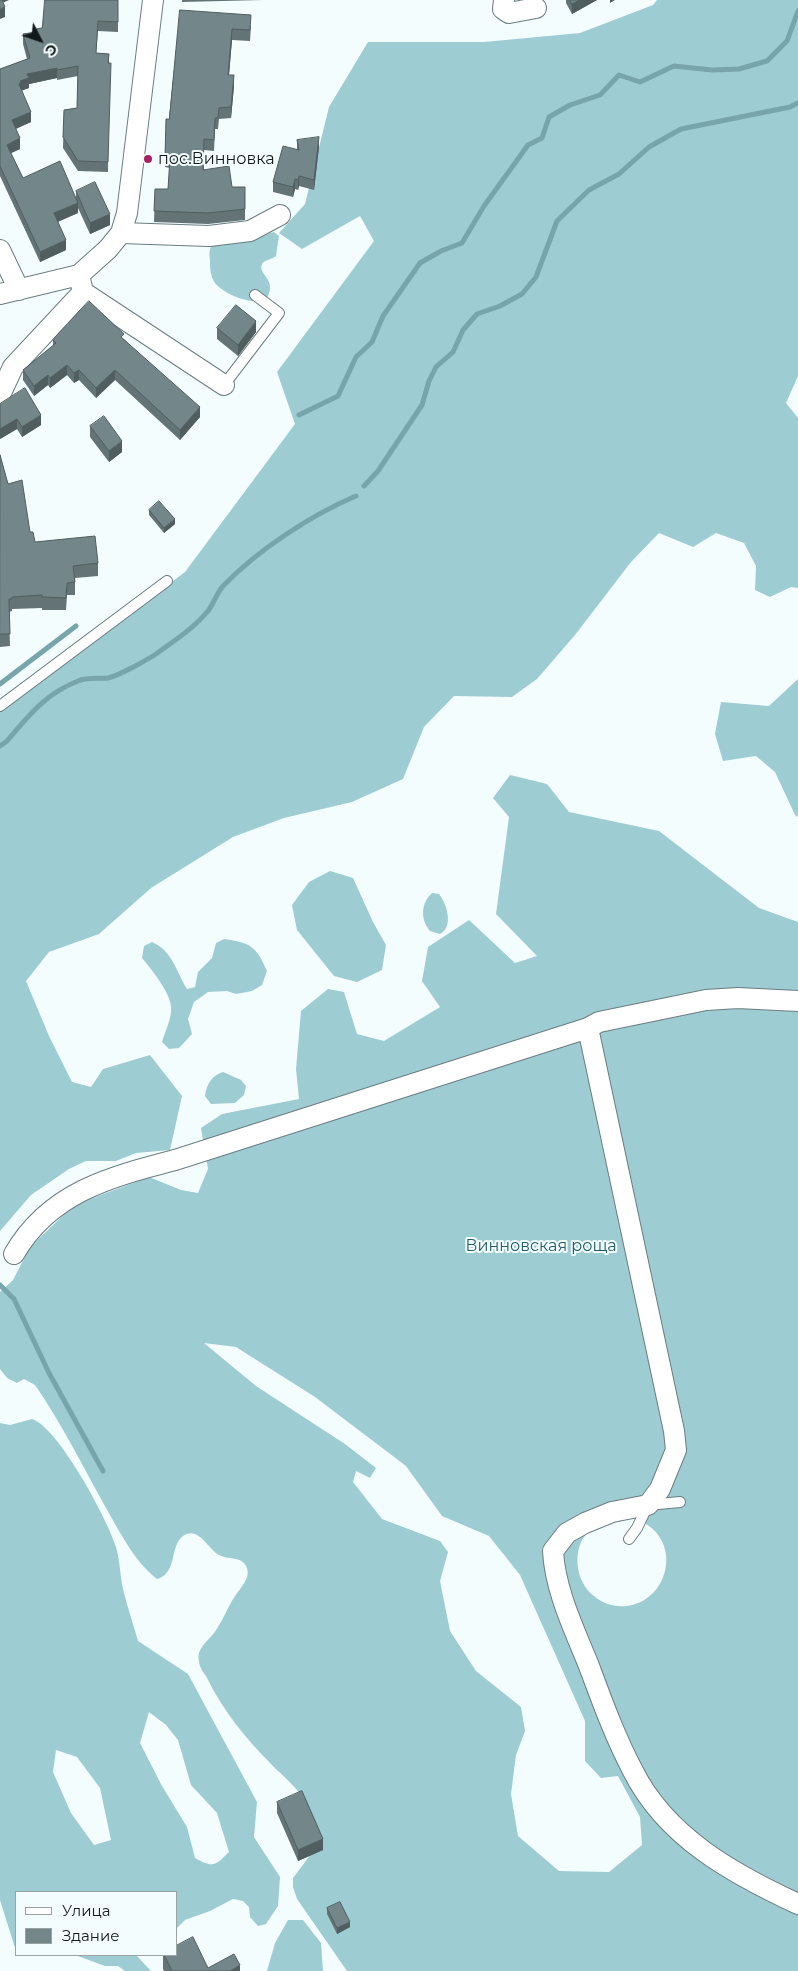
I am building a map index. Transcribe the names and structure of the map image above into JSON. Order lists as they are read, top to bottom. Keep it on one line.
{"parks":["Винновская роща"],"places":["пос.Винновка"],"legend":["Улица","Здание"],"north":"bottom right"}
